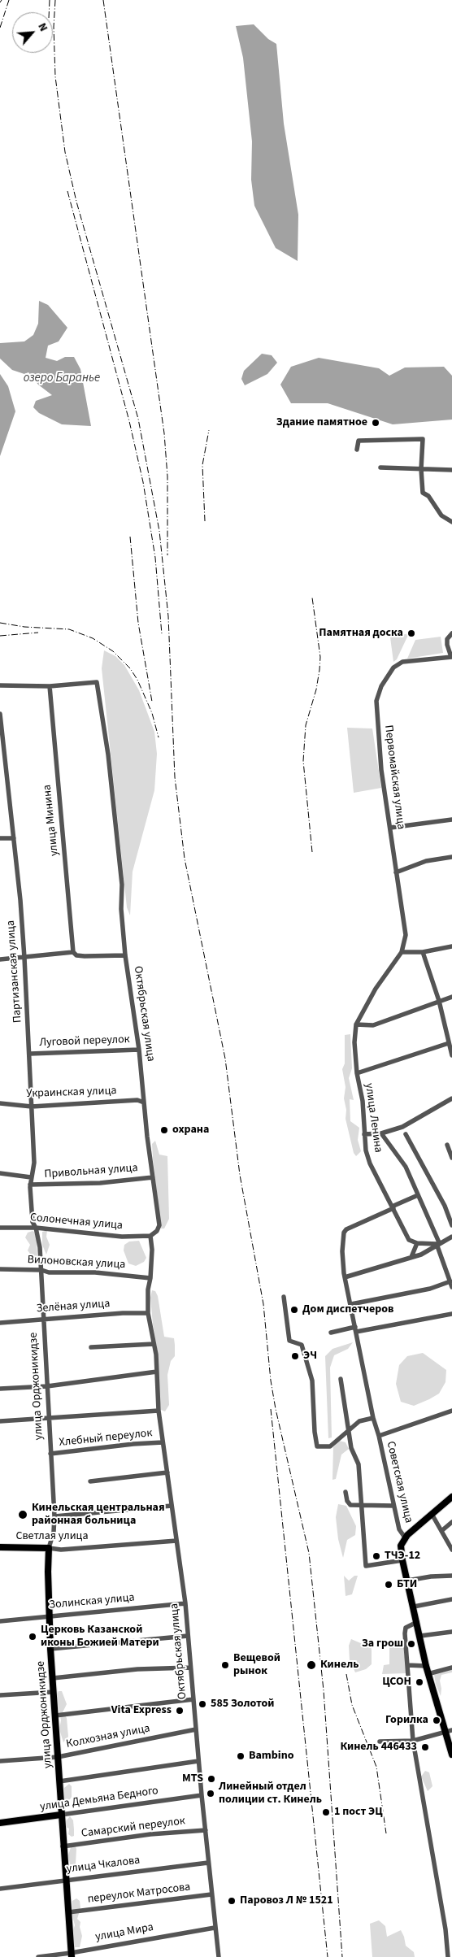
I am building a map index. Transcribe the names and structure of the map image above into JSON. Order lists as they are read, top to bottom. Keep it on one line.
{"streets":{"main road":["улица Орджоникидзе","Советская улица","Светлая улица","улица Демьяна Бедного"],"street":["Первомайская улица","улица Минина","Партизанская улица","Октябрьская улица","Луговой переулок","Украинская улица","улица Ленина","Привольная улица","Солонечная улица","Вилоновская улица","Зелёная улица","Хлебный переулок","Золинская улица","Колхозная улица","Самарский переулок","улица Чкалова","переулок Матросова","улица Мира"]},"crossings":[["Первомайская улица","улица Ленина"],["улица Минина","Октябрьская улица"],["Партизанская улица","Луговой переулок"],["Партизанская улица","Украинская улица"],["Партизанская улица","Привольная улица"],["Партизанская улица","Солонечная улица"],["Партизанская улица","улица Орджоникидзе"],["Октябрьская улица","Луговой переулок"],["Октябрьская улица","Украинская улица"],["Октябрьская улица","Привольная улица"],["Октябрьская улица","Солонечная улица"],["Октябрьская улица","Вилоновская улица"],["Октябрьская улица","Зелёная улица"],["Октябрьская улица","Хлебный переулок"],["Октябрьская улица","Светлая улица"],["Октябрьская улица","Золинская улица"],["Октябрьская улица","Колхозная улица"],["Октябрьская улица","улица Демьяна Бедного"],["Октябрьская улица","Самарский переулок"],["Октябрьская улица","улица Чкалова"],["Октябрьская улица","переулок Матросова"],["Октябрьская улица","улица Мира"],["улица Ленина","Советская улица"],["Солонечная улица","улица Орджоникидзе"],["Вилоновская улица","улица Орджоникидзе"],["Зелёная улица","улица Орджоникидзе"],["улица Орджоникидзе","Хлебный переулок"],["улица Орджоникидзе","Светлая улица"],["улица Орджоникидзе","Золинская улица"],["улица Орджоникидзе","Колхозная улица"],["улица Орджоникидзе","улица Демьяна Бедного"],["улица Орджоникидзе","Самарский переулок"],["улица Орджоникидзе","улица Чкалова"],["улица Орджоникидзе","переулок Матросова"],["улица Орджоникидзе","улица Мира"]],"water":["озеро Баранье"],"places":["Здание памятное","Памятная доска","охрана","Дом диспетчеров","ЭЧ","Кинельская центральная районная больница","ТЧЭ-12","БТИ","Церковь Казанской иконы Божией Матери","За грош","Вещевой рынок","Кинель","ЦСОН","585 Золотой","Vita Express","Горилка","Кинель 446433","Bambino","MTS","Линейный отдел полиции ст. Кинель","1 пост ЭЦ","Паровоз Л № 1521"],"north":"top right"}
